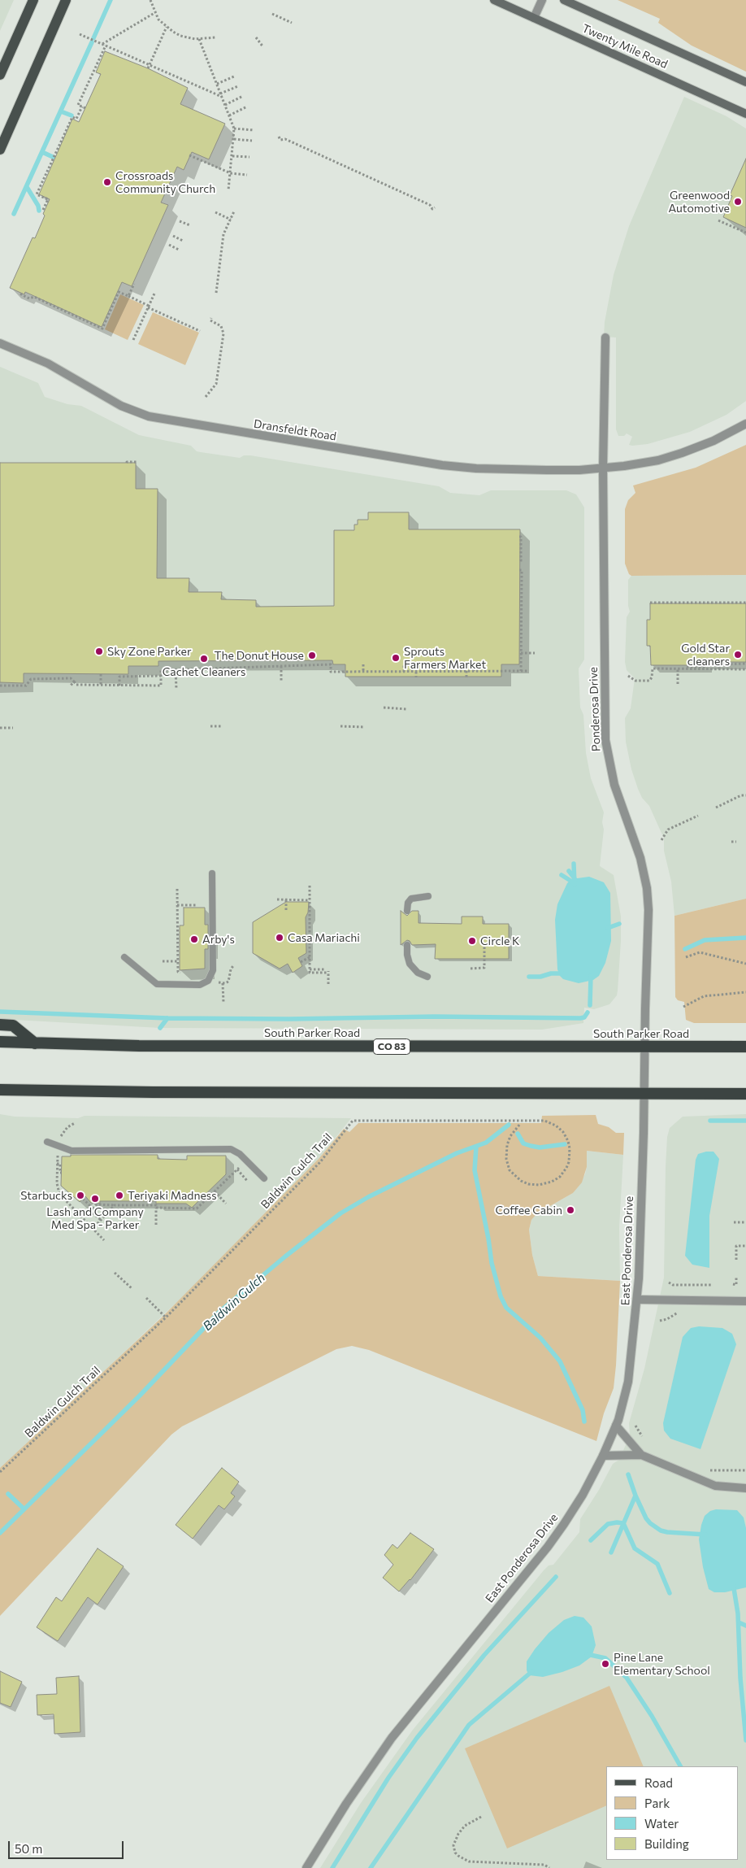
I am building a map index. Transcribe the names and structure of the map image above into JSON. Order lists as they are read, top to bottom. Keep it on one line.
{"streets":{"highway":["South Parker Road","CO 83"],"main road":["Twenty Mile Road"],"street":["Dransfeldt Road","Ponderosa Drive","East Ponderosa Drive"],"path":["Baldwin Gulch Trail"]},"crossings":[["Dransfeldt Road","Ponderosa Drive"],["Ponderosa Drive","South Parker Road"],["Ponderosa Drive","East Ponderosa Drive"]],"water":["Baldwin Gulch"],"places":["Crossroads Community Church","Greenwood Automotive","Sky Zone Parker","Gold Star cleaners","The Donut House","Sprouts Farmers Market","Cachet Cleaners","Casa Mariachi","Arby's","Circle K","Starbucks","Teriyaki Madness","Lash and Company Med Spa - Parker","Coffee Cabin","Pine Lane Elementary School"],"legend":["Road","Park","Water","Building"],"scale_bar":"50 m"}
